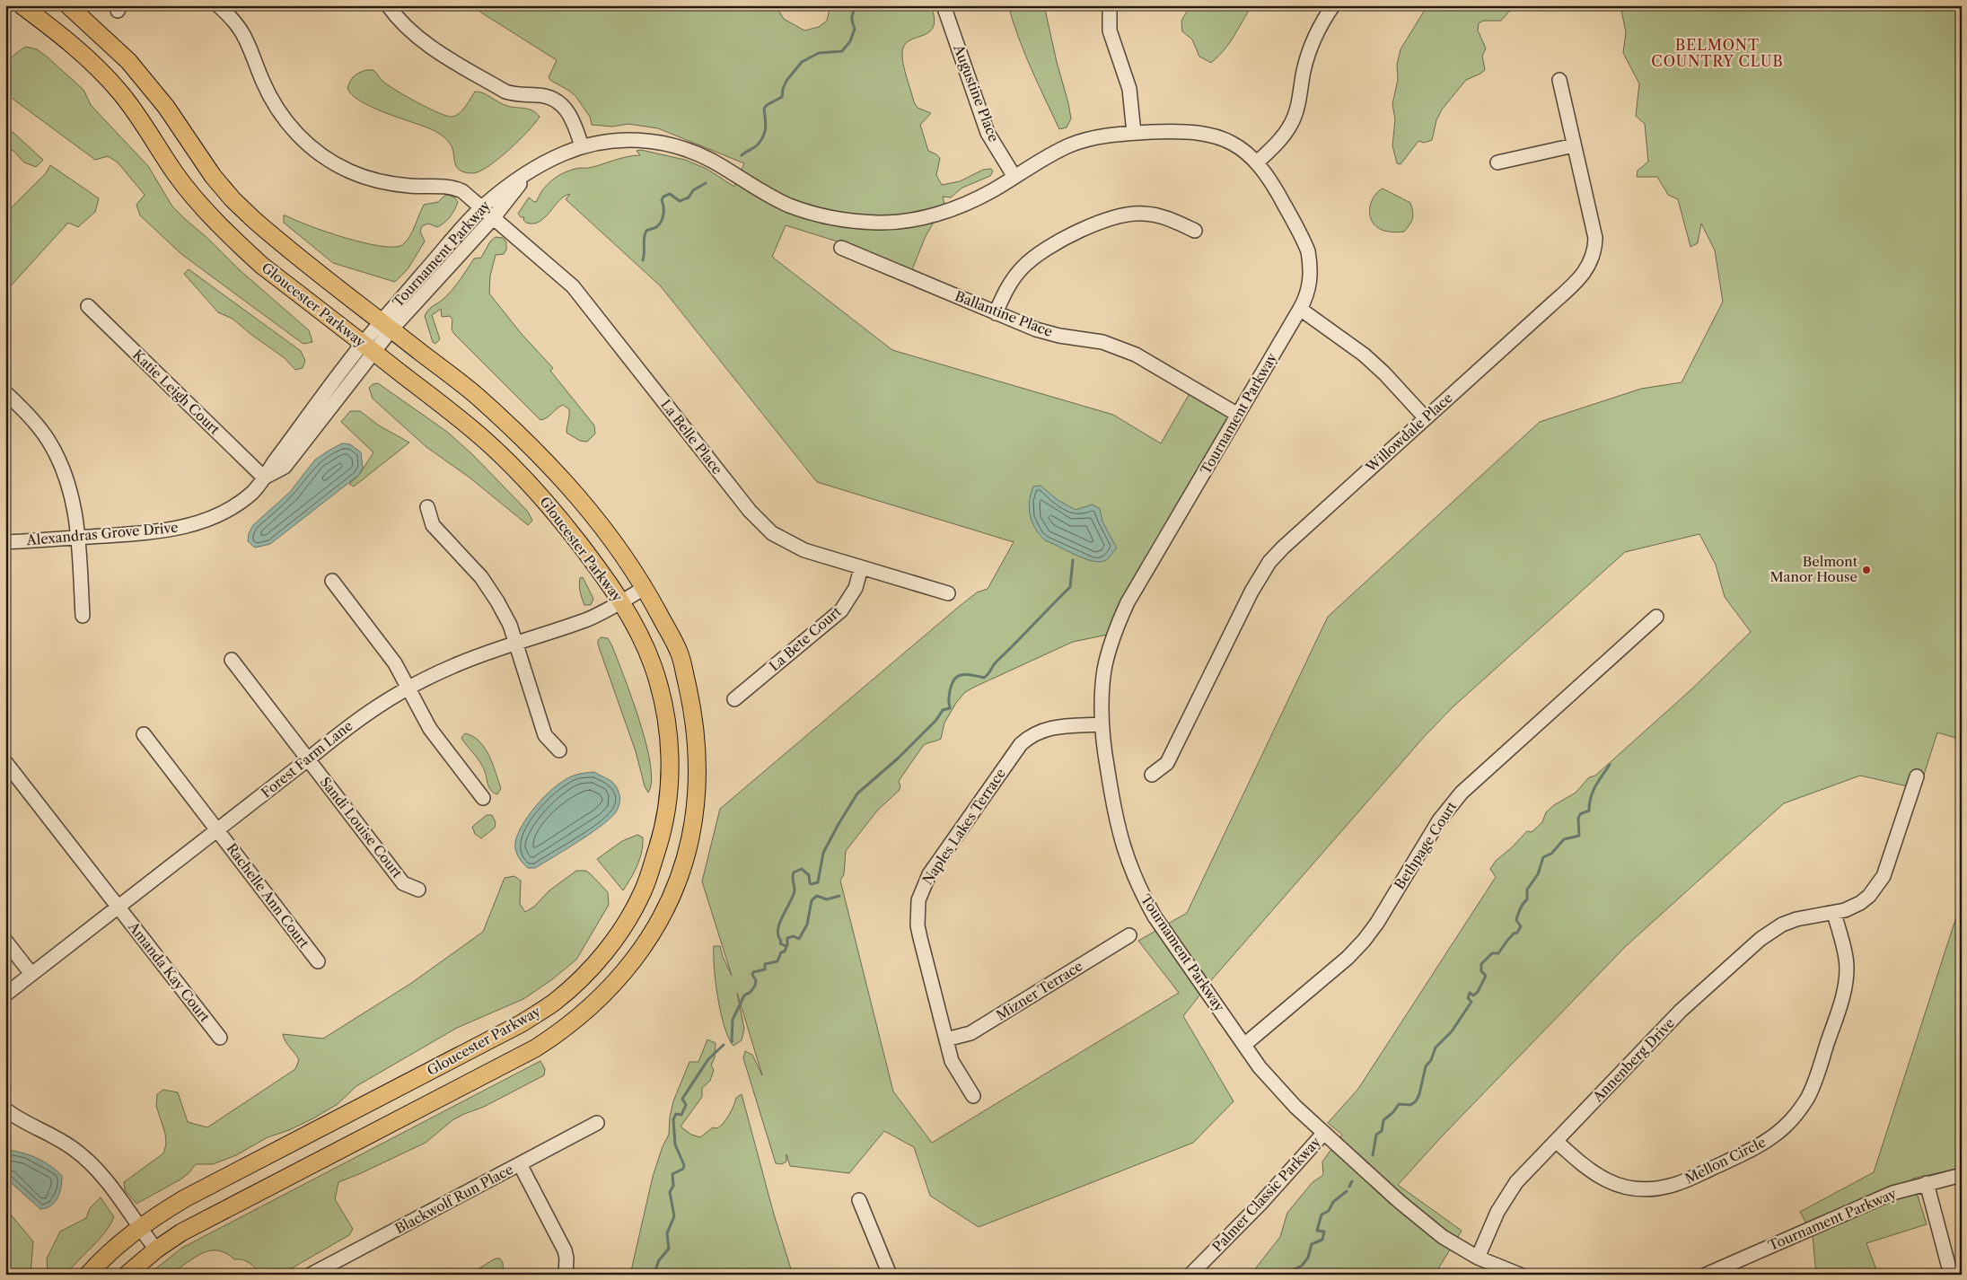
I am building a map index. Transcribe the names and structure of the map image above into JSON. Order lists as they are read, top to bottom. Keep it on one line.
{"streets":{"main road":["Gloucester Parkway"],"street":["Augustine Place","Tournament Parkway","Ballantine Place","Katie Leigh Court","Willowdale Place","La Belle Place","Alexandras Grove Drive","La Bete Court","Forest Farm Lane","Naples Lakes Terrace","Sandi Louise Court","Bethpage Court","Rachelle Ann Court","Amanda Kay Court","Mizner Terrace","Annenberg Drive","Mellon Circle","Palmer Classic Parkway","Blackwolf Run Place"]},"crossings":[["Augustine Place","Tournament Parkway"],["Tournament Parkway","Gloucester Parkway"],["Tournament Parkway","Ballantine Place"],["Tournament Parkway","La Belle Place"],["Tournament Parkway","Alexandras Grove Drive"],["Tournament Parkway","Naples Lakes Terrace"],["Tournament Parkway","Bethpage Court"],["Tournament Parkway","Annenberg Drive"],["Tournament Parkway","Palmer Classic Parkway"],["Gloucester Parkway","Alexandras Grove Drive"],["Gloucester Parkway","Forest Farm Lane"],["Katie Leigh Court","Alexandras Grove Drive"],["La Belle Place","La Bete Court"],["Forest Farm Lane","Sandi Louise Court"],["Forest Farm Lane","Rachelle Ann Court"],["Forest Farm Lane","Amanda Kay Court"],["Naples Lakes Terrace","Mizner Terrace"],["Annenberg Drive","Mellon Circle"]],"districts":["BELMONT COUNTRY CLUB"],"places":["Belmont Manor House"]}
